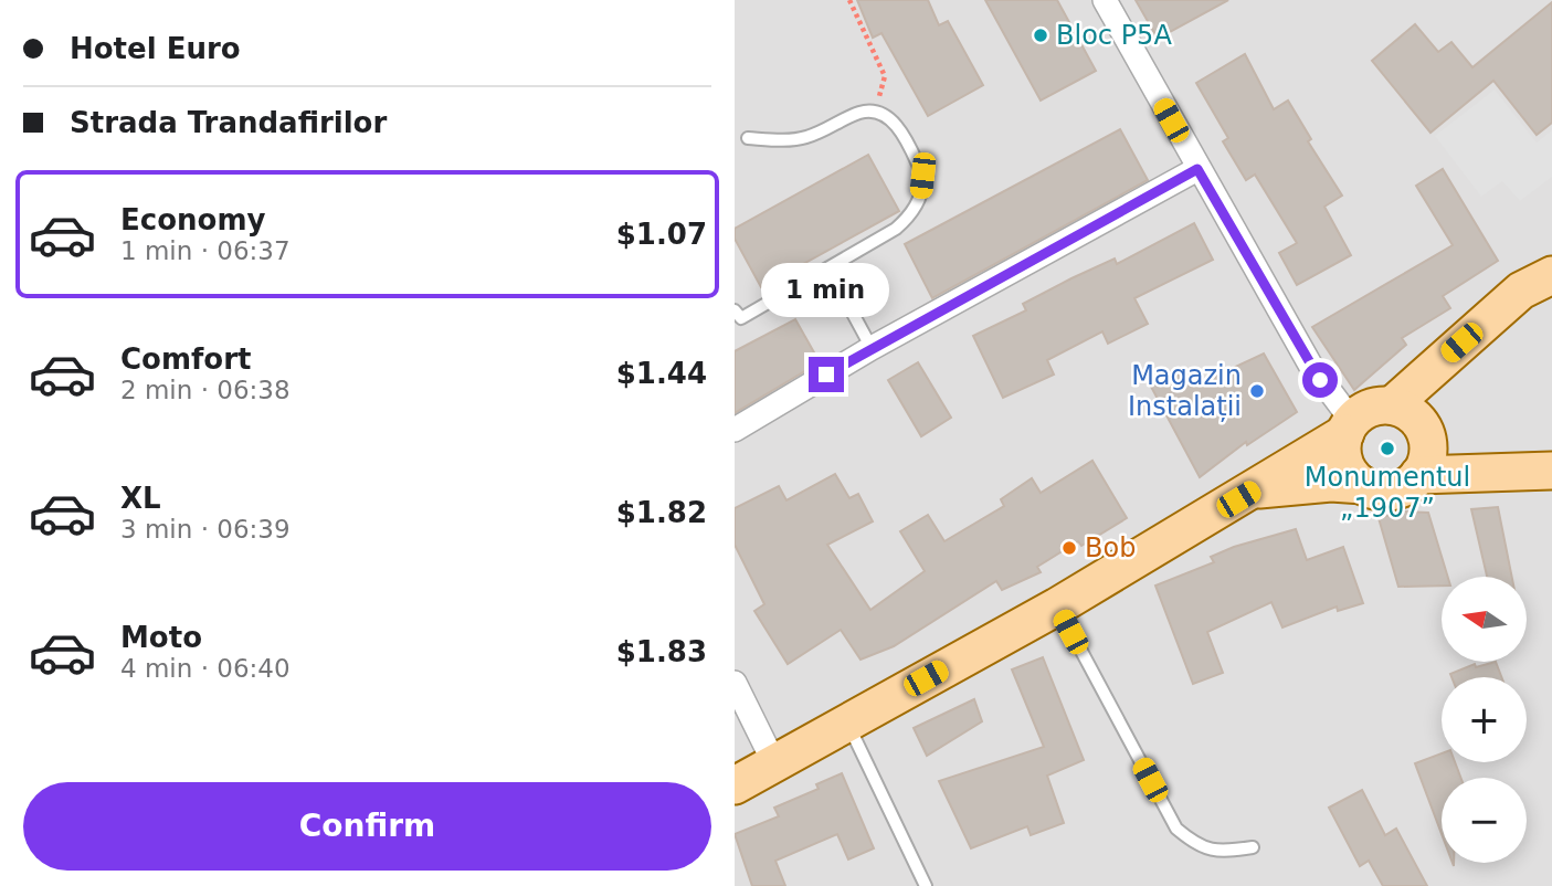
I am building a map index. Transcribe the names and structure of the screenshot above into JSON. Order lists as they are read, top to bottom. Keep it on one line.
{"places":["Bloc P5A","Magazin Instalații","Monumentul „1907”","Bob"],"north":"left","page":{"banner":["Hotel Euro","Strada Trandafirilor"],"list":[{"name":"Economy","note":"1 min · 06:37","value":"$1.07"},{"name":"Comfort","note":"2 min · 06:38","value":"$1.44"},{"name":"XL","note":"3 min · 06:39","value":"$1.82"},{"name":"Moto","note":"4 min · 06:40","value":"$1.83"}],"bubble":"1 min","map_buttons":["+","−"],"buttons":"Confirm"}}
